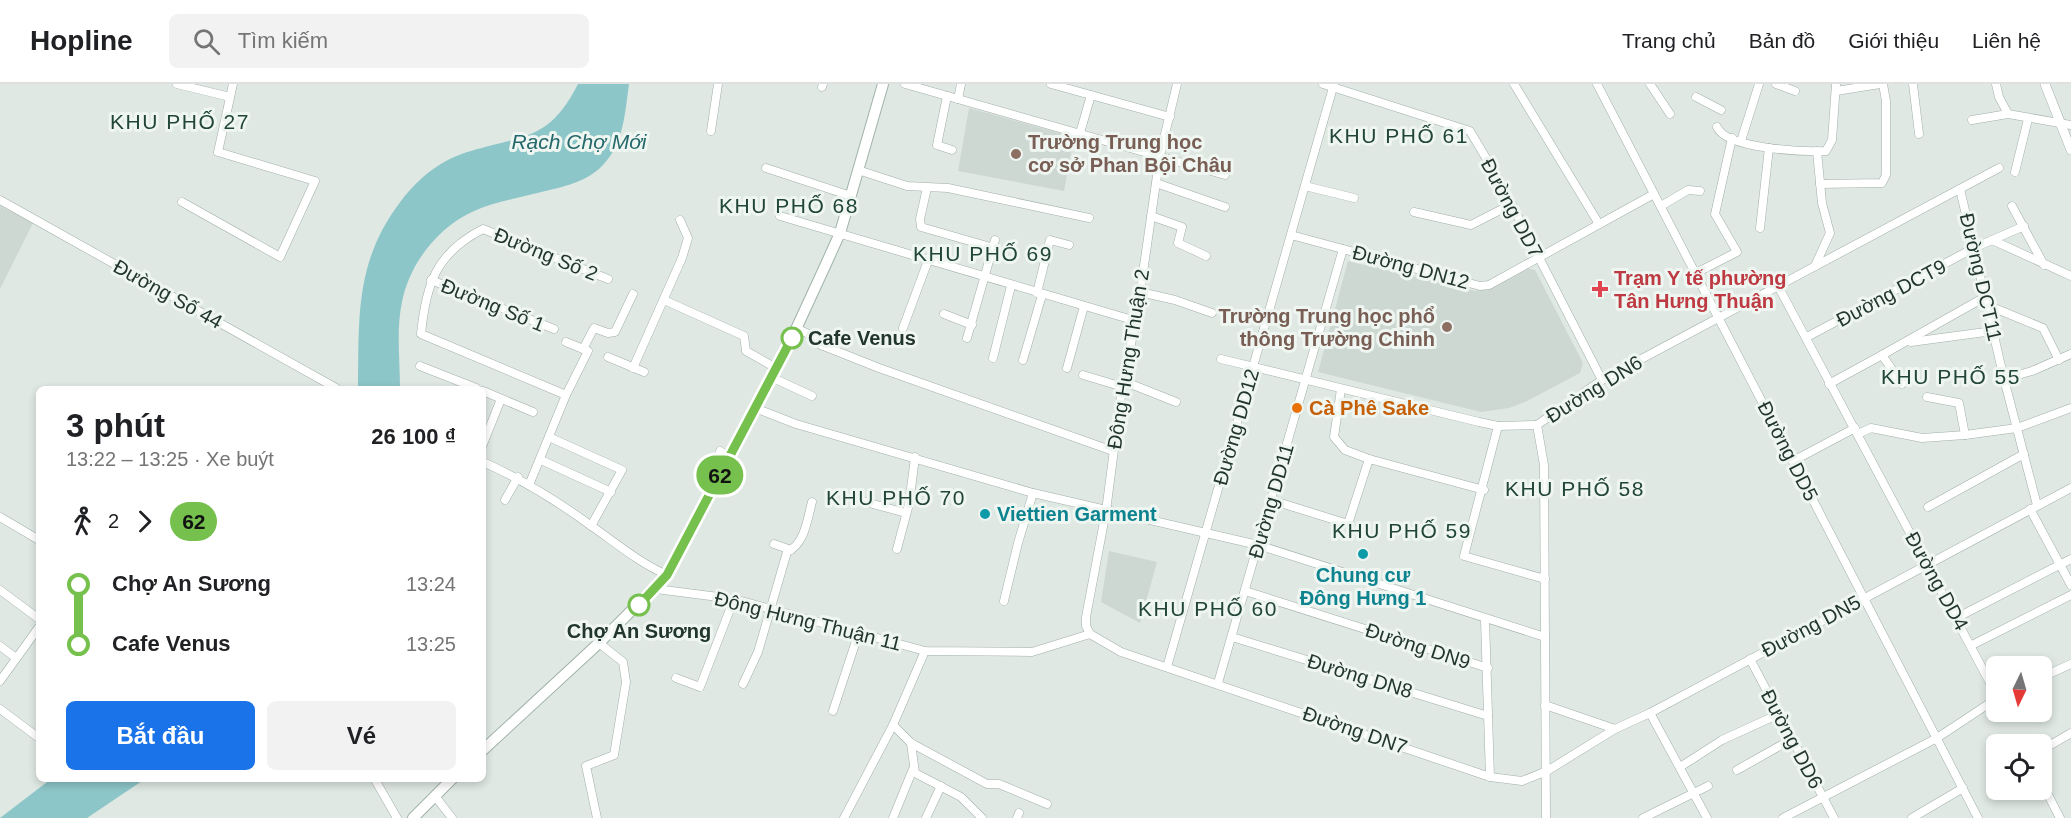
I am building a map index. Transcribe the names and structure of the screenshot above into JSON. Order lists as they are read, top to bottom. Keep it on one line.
{"streets":{"street":["Đường DD7","Đường Số 2","Đường DN12","Đường DCT11","Đường DCT9","Đường Số 44","Đường Số 1","Đông Hưng Thuận 2","Đường DN6","Đường DD12","Đường DD5","Đường DD11","Đường DD4","Đông Hưng Thuận 11","Đường DN5","Đường DN9","Đường DN8","Đường DN7","Đường DD6"]},"crossings":[["Đường DD7","Đường DN12"],["Đường DD7","Đường DN6"],["Đường DD7","Đường DD12"],["Đường Số 2","Đường Số 1"],["Đường DN12","Đường DD12"],["Đường DN12","Đường DD5"],["Đường DN12","Đường DD11"],["Đường DCT11","Đường DCT9"],["Đường DCT11","Đường DN6"],["Đường DCT11","Đường DN5"],["Đông Hưng Thuận 2","Đông Hưng Thuận 11"],["Đông Hưng Thuận 2","Đường DN7"],["Đường DN6","Đường DD5"],["Đường DN6","Đường DN7"],["Đường DD12","Đường DN7"],["Đường DD5","Đường DN5"],["Đường DD11","Đường DN9"],["Đường DD11","Đường DN8"],["Đường DD11","Đường DN7"],["Đường DD4","Đường DN5"],["Đông Hưng Thuận 11","Đường DN7"],["Đường DN5","Đường DN7"],["Đường DN5","Đường DD6"]],"districts":["KHU PHỐ 27","KHU PHỐ 61","KHU PHỐ 68","KHU PHỐ 69","KHU PHỐ 55","KHU PHỐ 58","KHU PHỐ 70","KHU PHỐ 59","KHU PHỐ 60"],"water":["Rạch Chợ Mới"],"places":{"other":["Trường Trung học cơ sở Phan Bội Châu","Trường Trung học phổ thông Trường Chinh","Cafe Venus","Cà Phê Sake","Viettien Garment","Chung cư Đông Hưng 1","Chợ An Sương"],"health":["Trạm Y tế phường Tân Hưng Thuận"]},"lines":["bus line 62"],"north":"bottom","page":{"header":"Hopline","search":"Tìm kiếm","nav":["Trang chủ","Bản đồ","Giới thiệu","Liên hệ"],"on_map":"62","heading":["3 phút","13:22 – 13:25 · Xe buýt","26 100 ₫"],"legs":["2","62"],"list":[{"name":"Chợ An Sương","value":"13:24"},{"name":"Cafe Venus","value":"13:25"}],"buttons":["Bắt đầu","Vé"]}}
